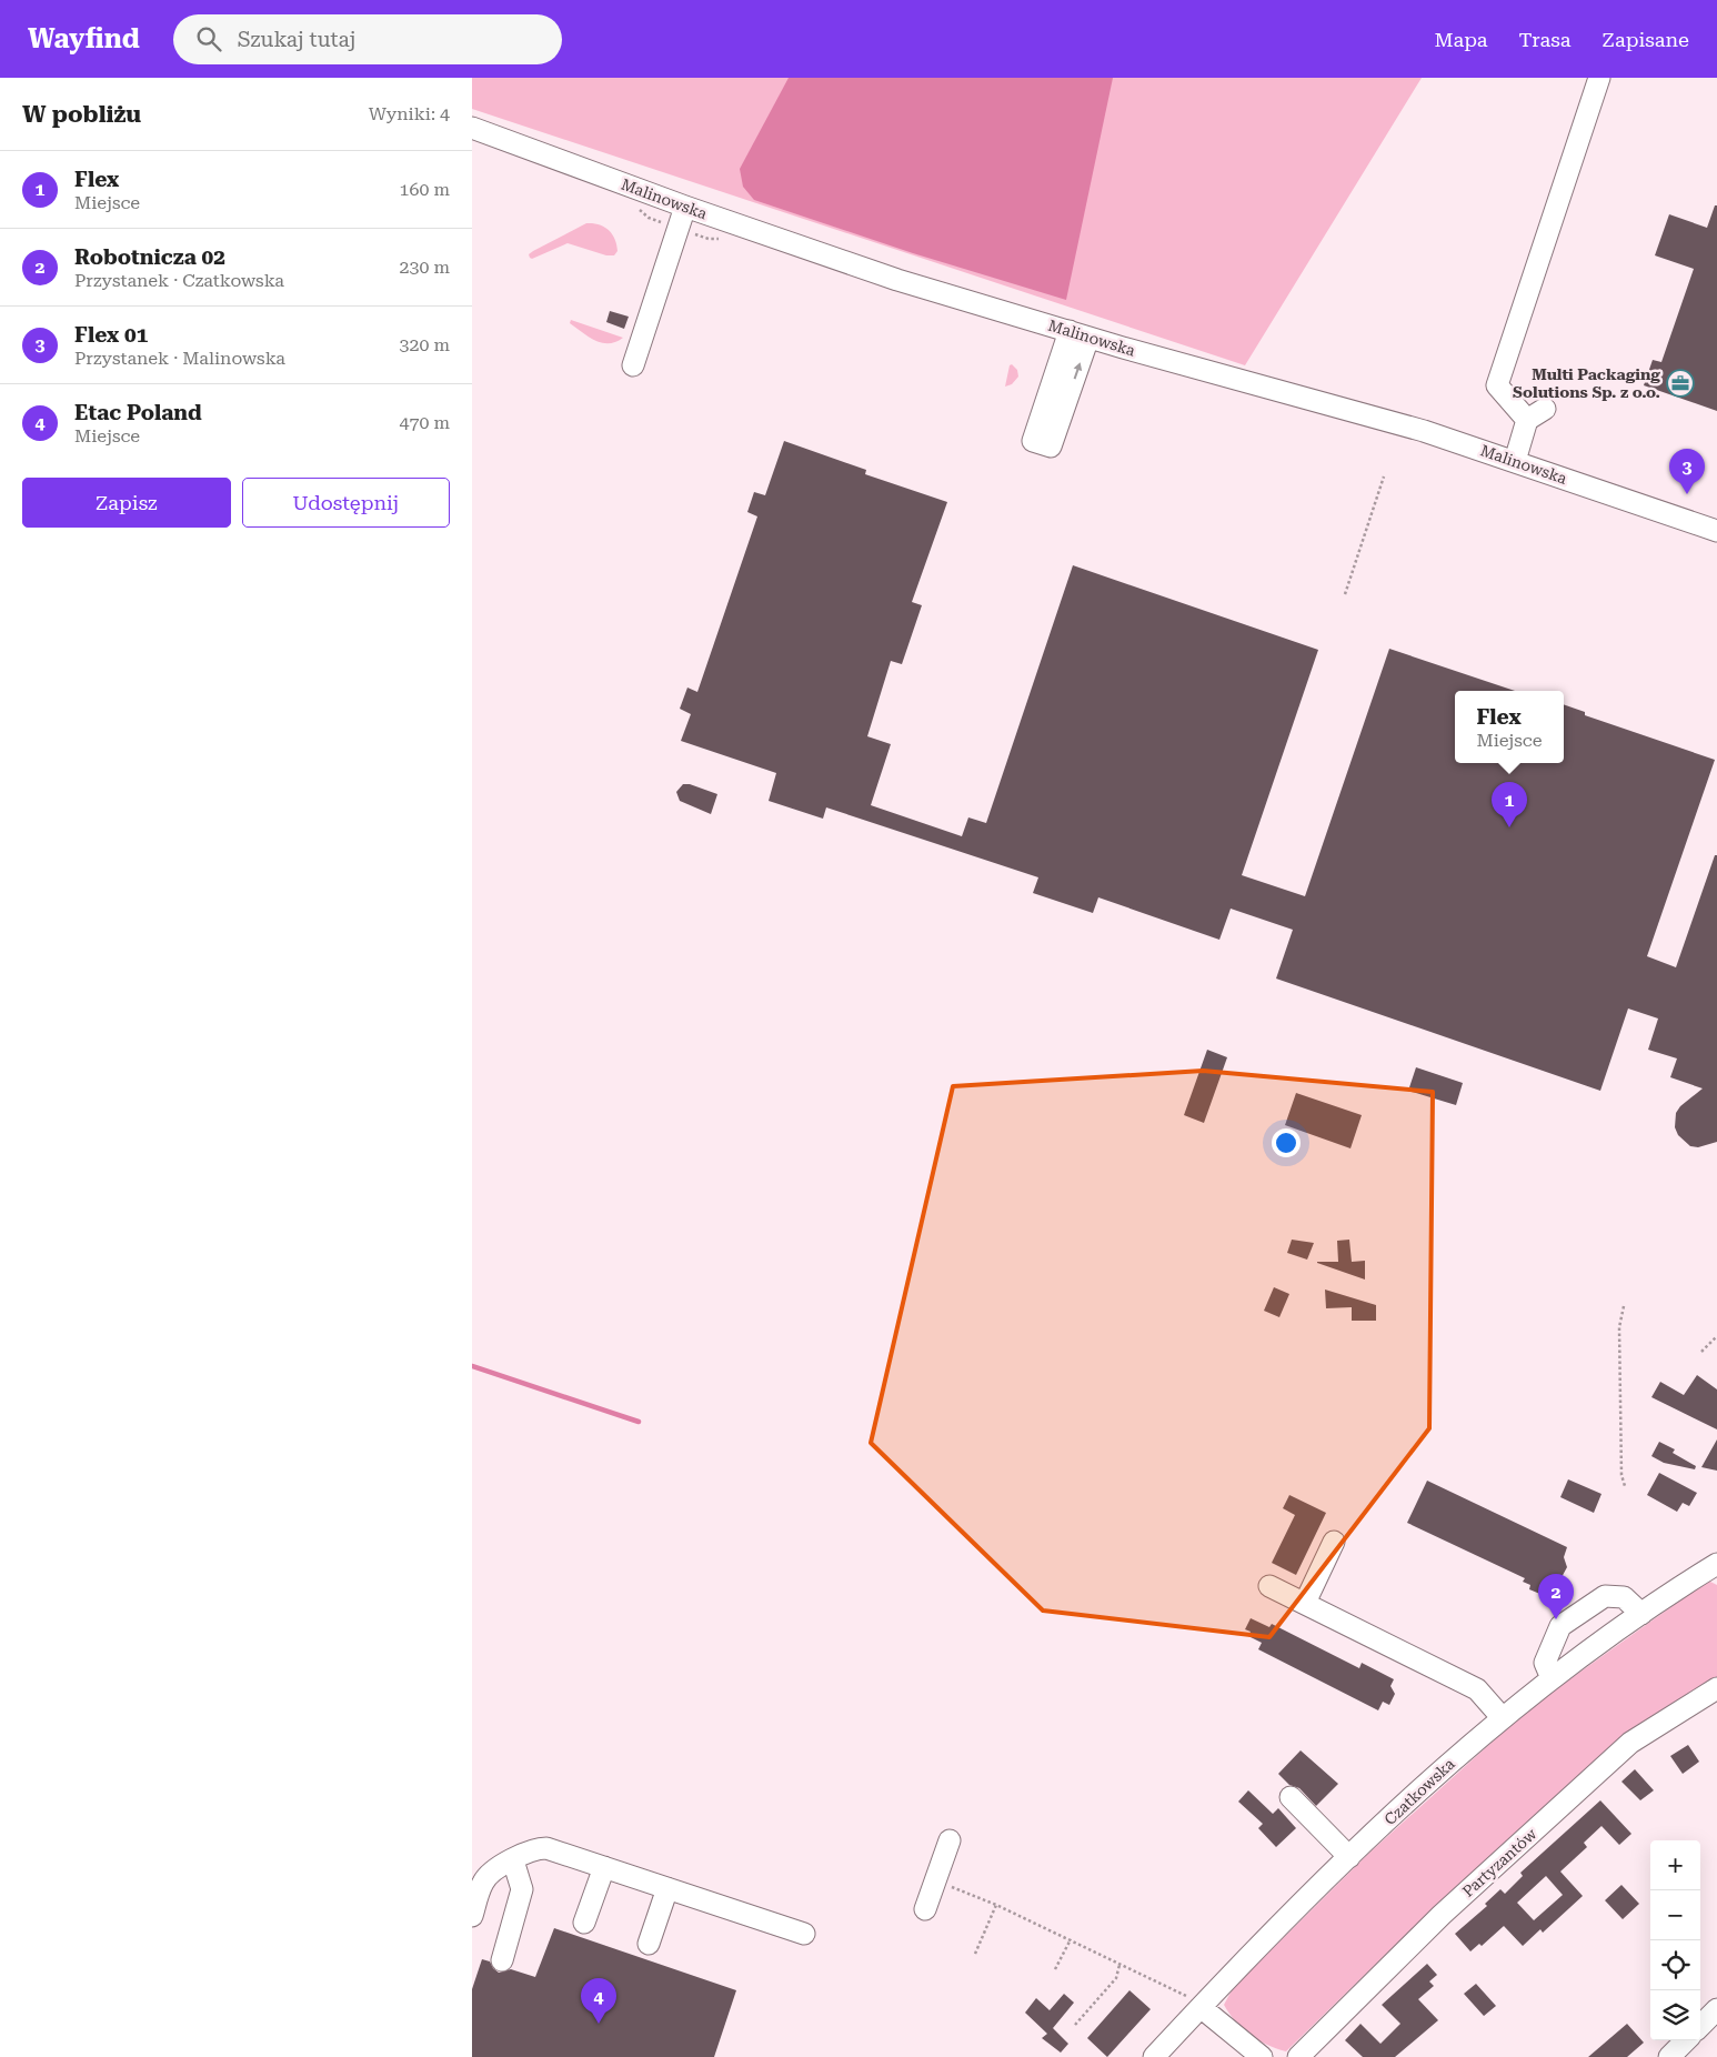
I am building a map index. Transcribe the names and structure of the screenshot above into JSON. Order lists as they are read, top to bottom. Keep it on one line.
{"streets":{"street":["Malinowska","Czatkowska","Partyzantów"]},"places":{"office":["Multi Packaging Solutions Sp. z o.o."]},"page":{"header":"Wayfind","search":"Szukaj tutaj","nav":["Mapa","Trasa","Zapisane"],"heading":["W pobliżu","Wyniki: 4"],"list":[{"mark":"1","name":"Flex","note":"Miejsce","value":"160 m"},{"mark":"2","name":"Robotnicza 02","note":"Przystanek · Czatkowska","value":"230 m"},{"mark":"3","name":"Flex 01","note":"Przystanek · Malinowska","value":"320 m"},{"mark":"4","name":"Etac Poland","note":"Miejsce","value":"470 m"}],"pins":["3","1","2","4"],"buttons":["Zapisz","Udostępnij"],"popup":["Flex","Miejsce"],"map_buttons":["+","−"]}}
